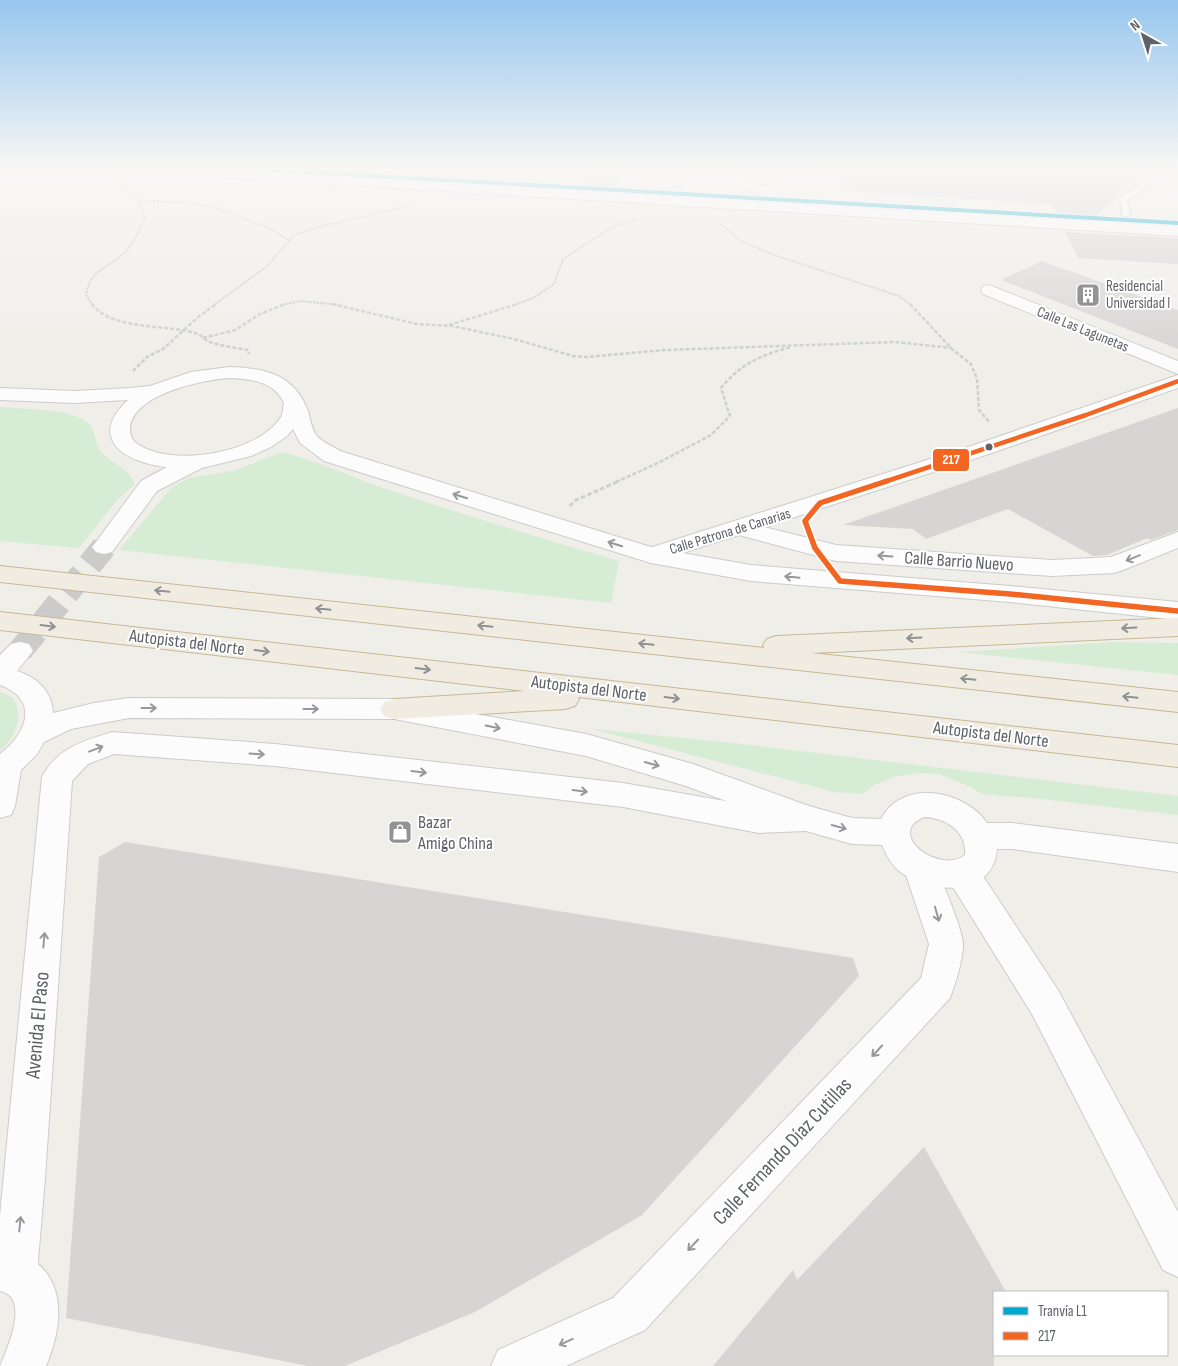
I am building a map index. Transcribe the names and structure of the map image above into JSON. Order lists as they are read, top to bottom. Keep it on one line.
{"streets":{"highway":["Autopista del Norte"],"street":["Calle Las Lagunetas","Calle Patrona de Canarias","Calle Barrio Nuevo","Avenida El Paso","Calle Fernando Díaz Cutillas"]},"crossings":[["Calle Patrona de Canarias","Calle Barrio Nuevo"]],"one_way":["Calle Fernando Díaz Cutillas"],"places":{"building":["Residencial Universidad I"],"shop":["Bazar Amigo China"]},"lines":["transit line 217"],"legend":["Tranvía L1","217"],"north":"top left"}
